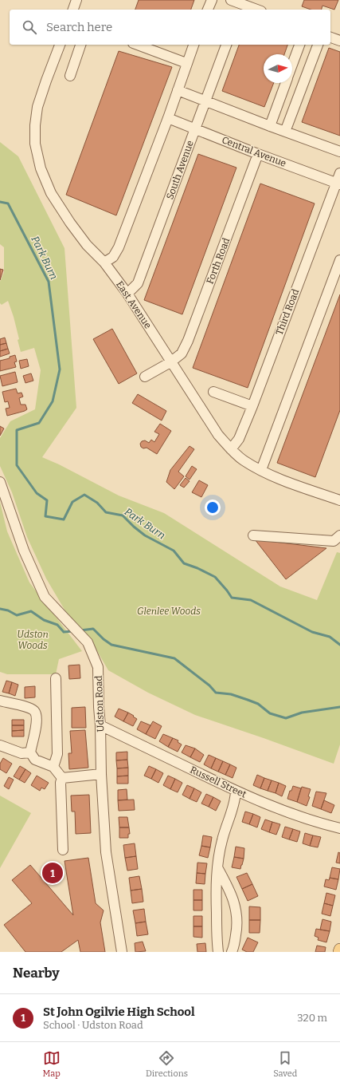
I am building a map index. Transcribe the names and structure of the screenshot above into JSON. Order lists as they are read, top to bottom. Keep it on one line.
{"streets":{"street":["Central Avenue","South Avenue","Forth Road","East Avenue","Third Road","Udston Road","Russell Street"]},"crossings":[["Central Avenue","South Avenue"],["Central Avenue","Forth Road"],["Central Avenue","Third Road"],["South Avenue","East Avenue"],["Forth Road","East Avenue"],["East Avenue","Third Road"],["Udston Road","Russell Street"]],"water":["Park Burn"],"parks":["Glenlee Woods","Udston Woods"],"north":"right","page":{"search":"Search here","pins":"1","heading":"Nearby","list":[{"mark":"1","name":"St John Ogilvie High School","note":"School · Udston Road","value":"320 m"}],"nav":["Map","Directions","Saved"]}}
